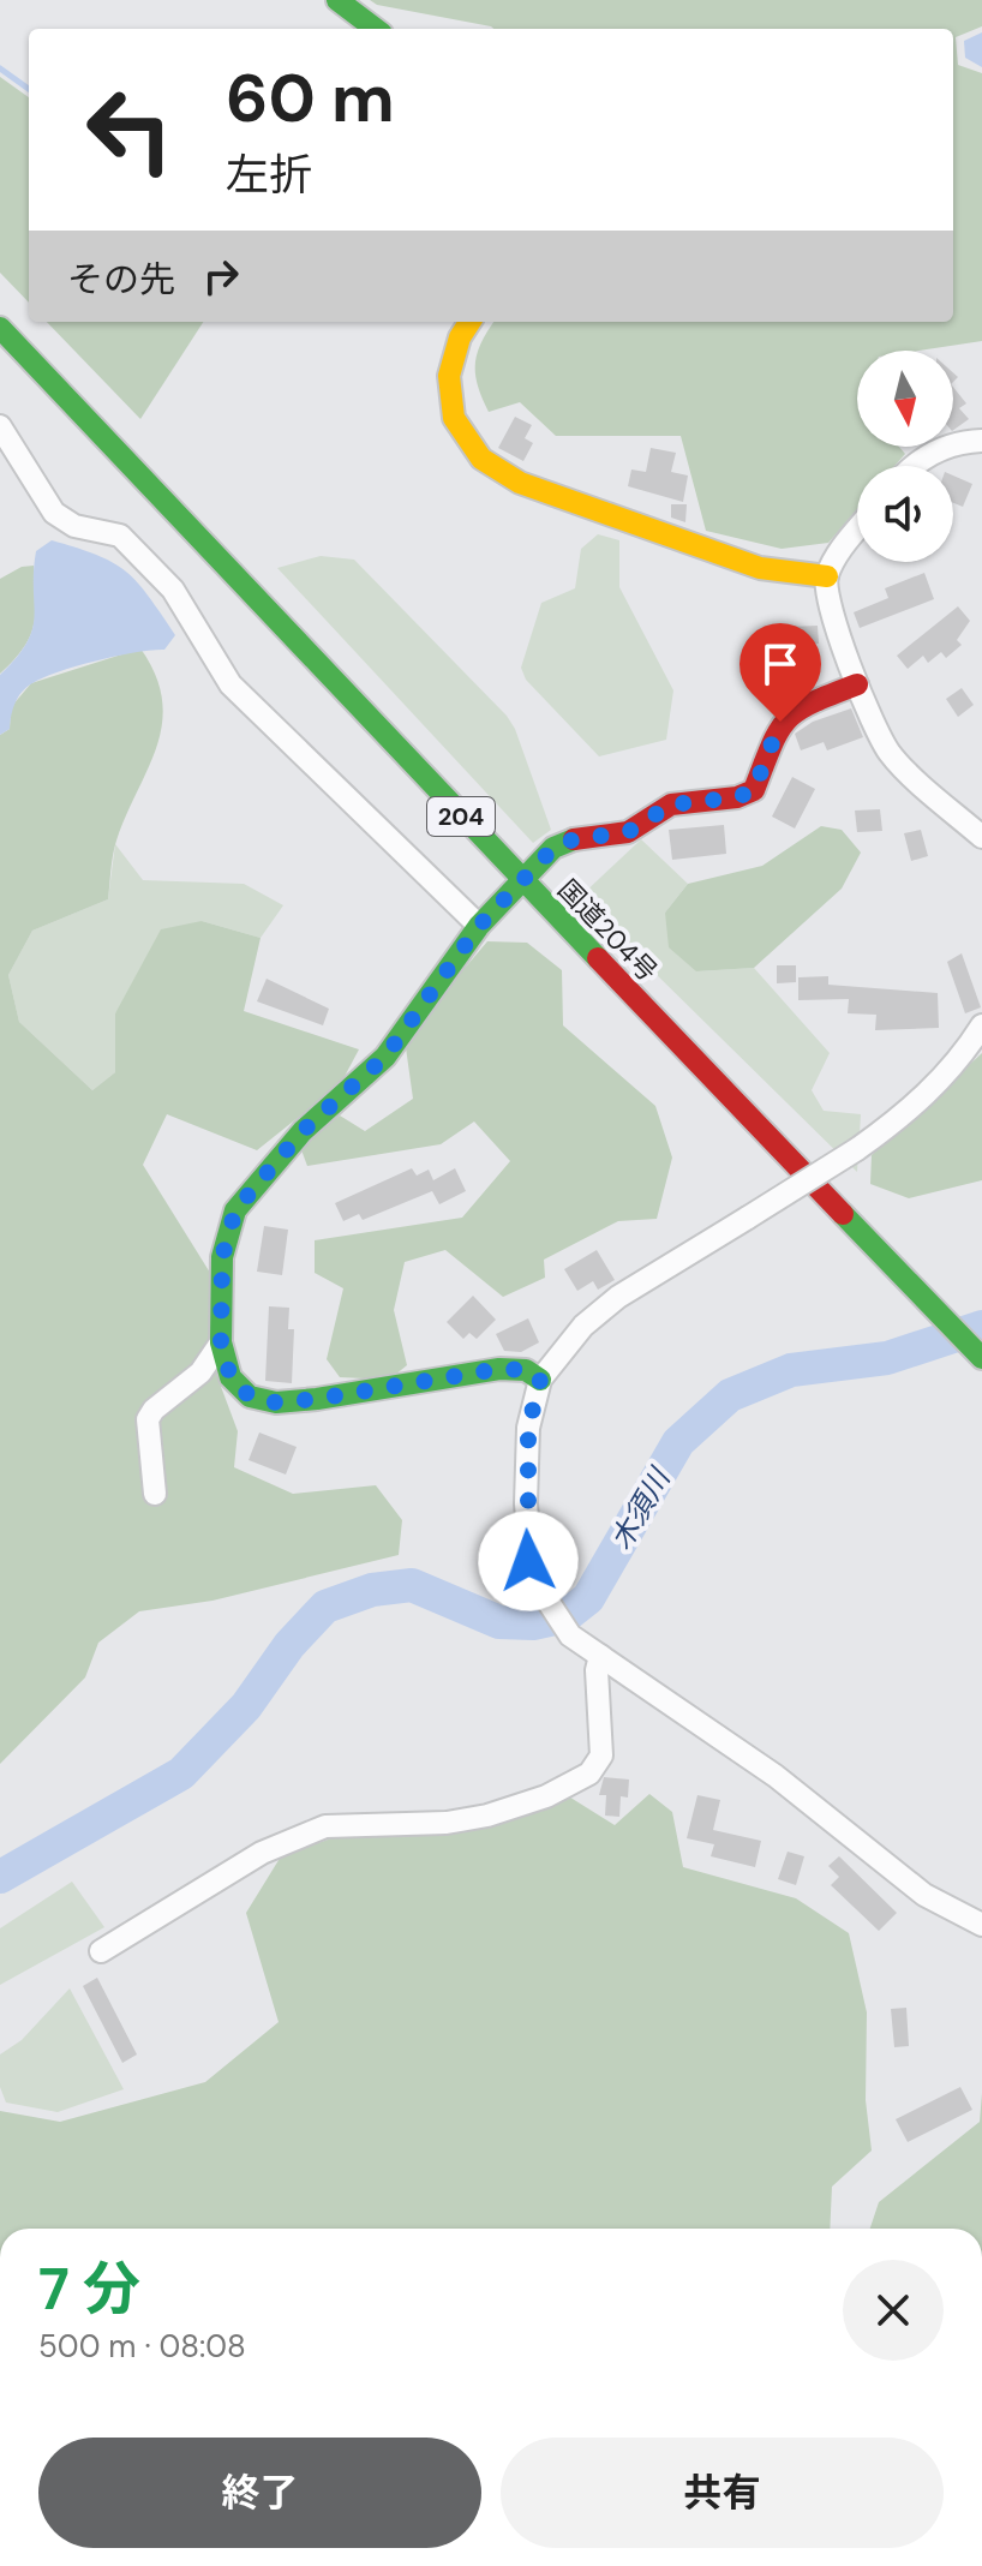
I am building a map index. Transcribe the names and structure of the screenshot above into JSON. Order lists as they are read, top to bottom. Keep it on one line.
{"streets":{"main road":["204","国道204号"]},"water":["木須川"],"north":"bottom","page":{"turn":["60 m","左折"],"then":"その先","heading":["7 分","500 m · 08:08"],"buttons":["終了","共有"]}}
